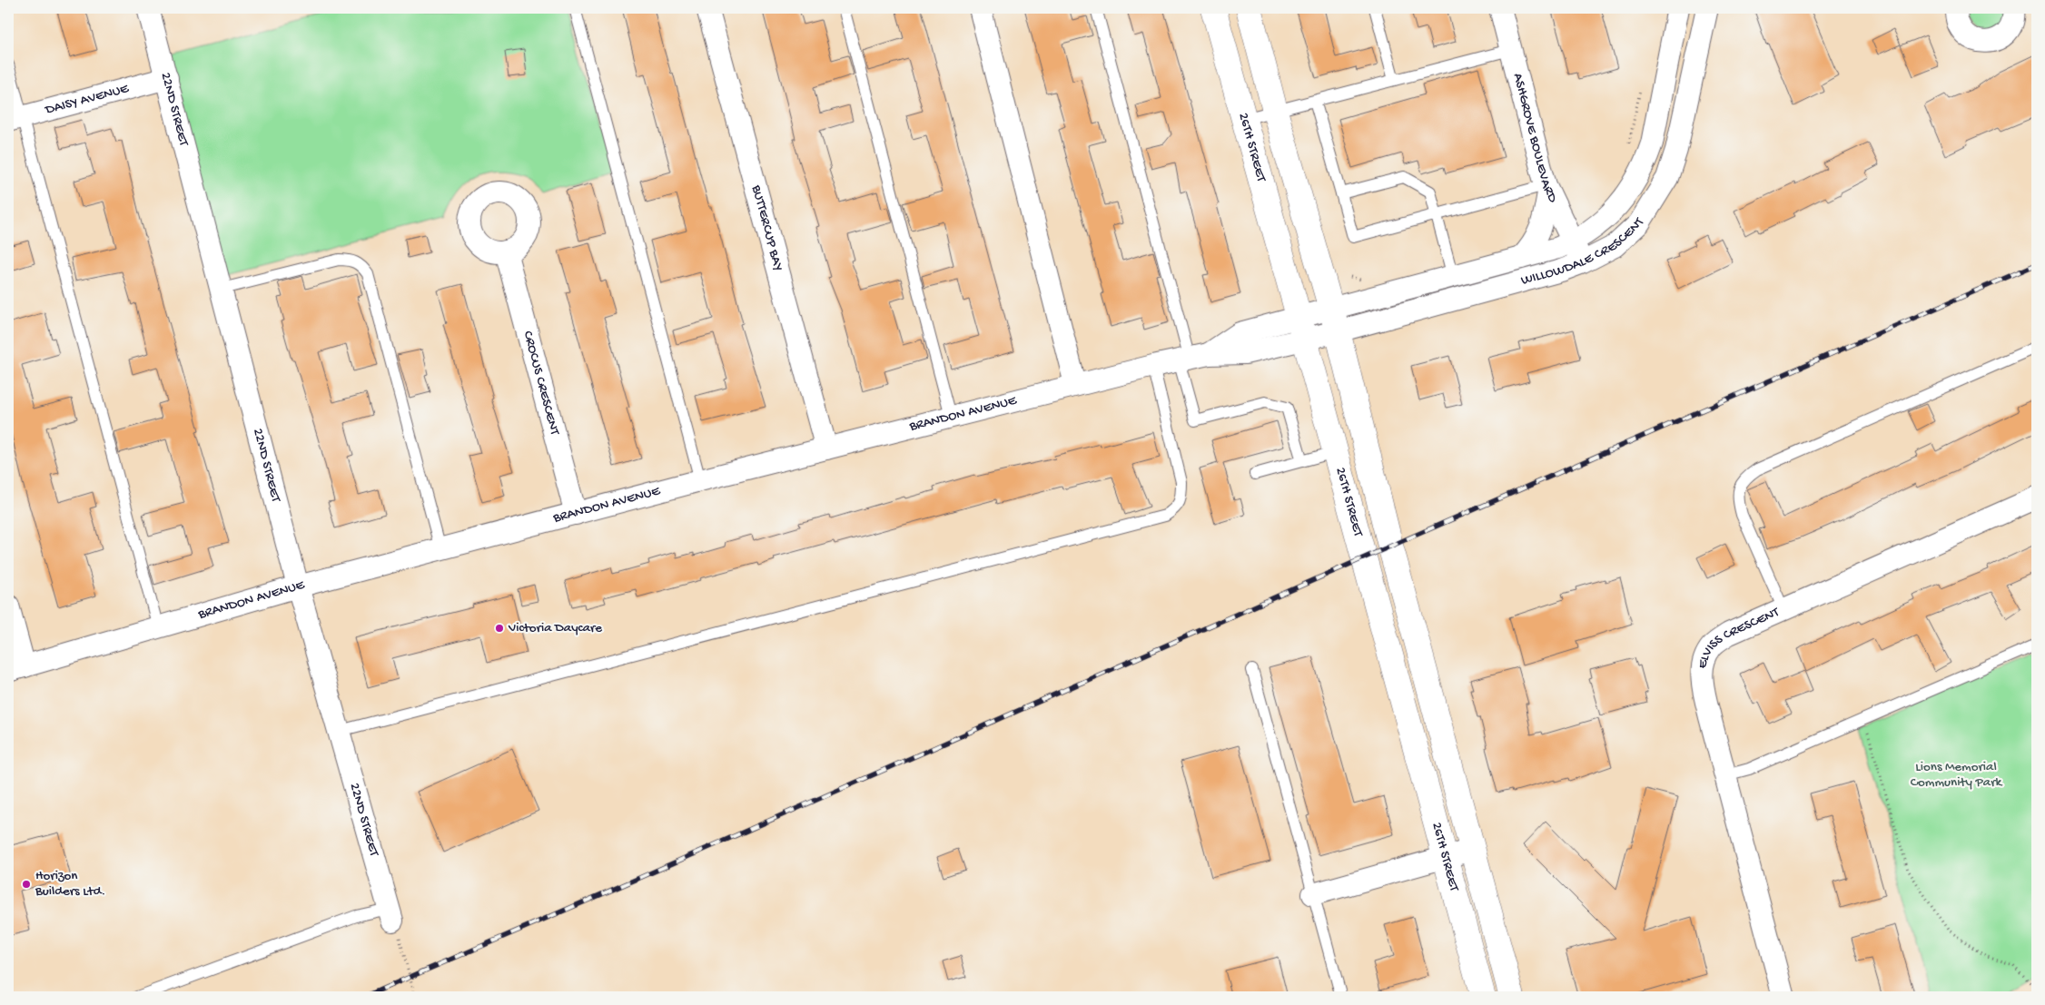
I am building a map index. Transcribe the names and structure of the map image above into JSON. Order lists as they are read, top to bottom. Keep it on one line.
{"streets":{"street":["DAISY AVENUE","22ND STREET","ASHGROVE BOULEVARD","26TH STREET","BUTTERCUP BAY","WILLOWDALE CRESCENT","CROCUS CRESCENT","BRANDON AVENUE","ELVISS CRESCENT"]},"crossings":[["DAISY AVENUE","22ND STREET"],["22ND STREET","BRANDON AVENUE"],["ASHGROVE BOULEVARD","WILLOWDALE CRESCENT"],["26TH STREET","WILLOWDALE CRESCENT"],["26TH STREET","BRANDON AVENUE"],["BUTTERCUP BAY","BRANDON AVENUE"],["WILLOWDALE CRESCENT","BRANDON AVENUE"],["CROCUS CRESCENT","BRANDON AVENUE"]],"parks":["Lions Memorial Community Park"],"places":["Victoria Daycare","Horizon Builders Ltd."]}
